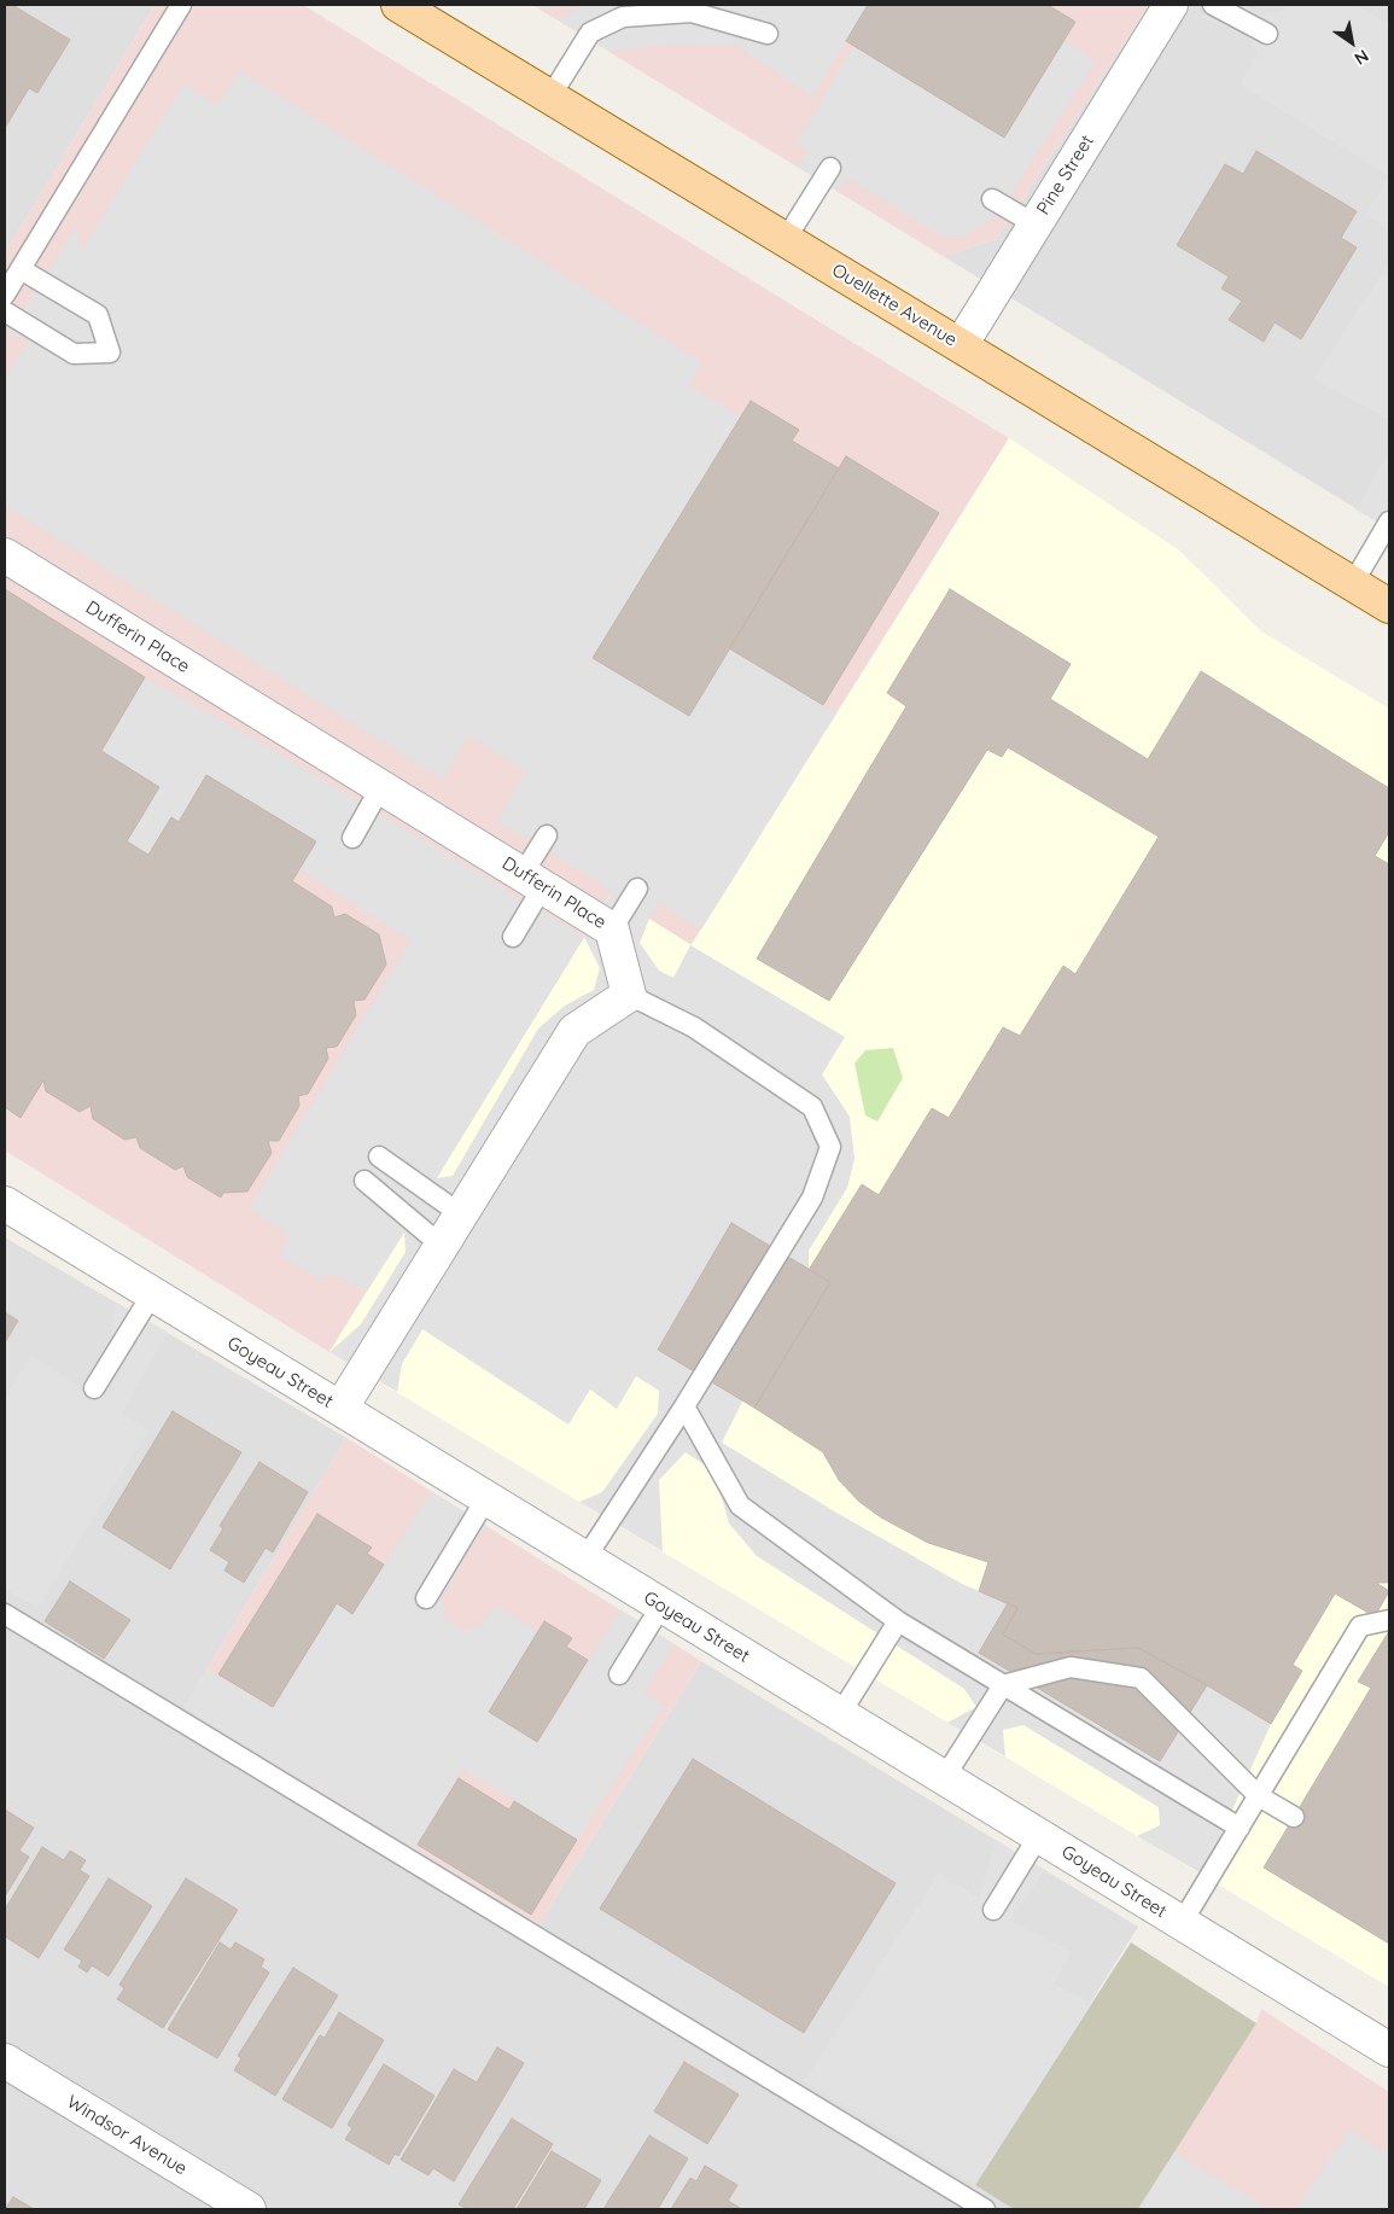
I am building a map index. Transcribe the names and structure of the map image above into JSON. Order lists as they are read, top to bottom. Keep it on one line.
{"streets":{"main road":["Ouellette Avenue"],"street":["Pine Street","Dufferin Place","Goyeau Street","Windsor Avenue"]},"crossings":[["Pine Street","Ouellette Avenue"]],"north":"bottom right"}
